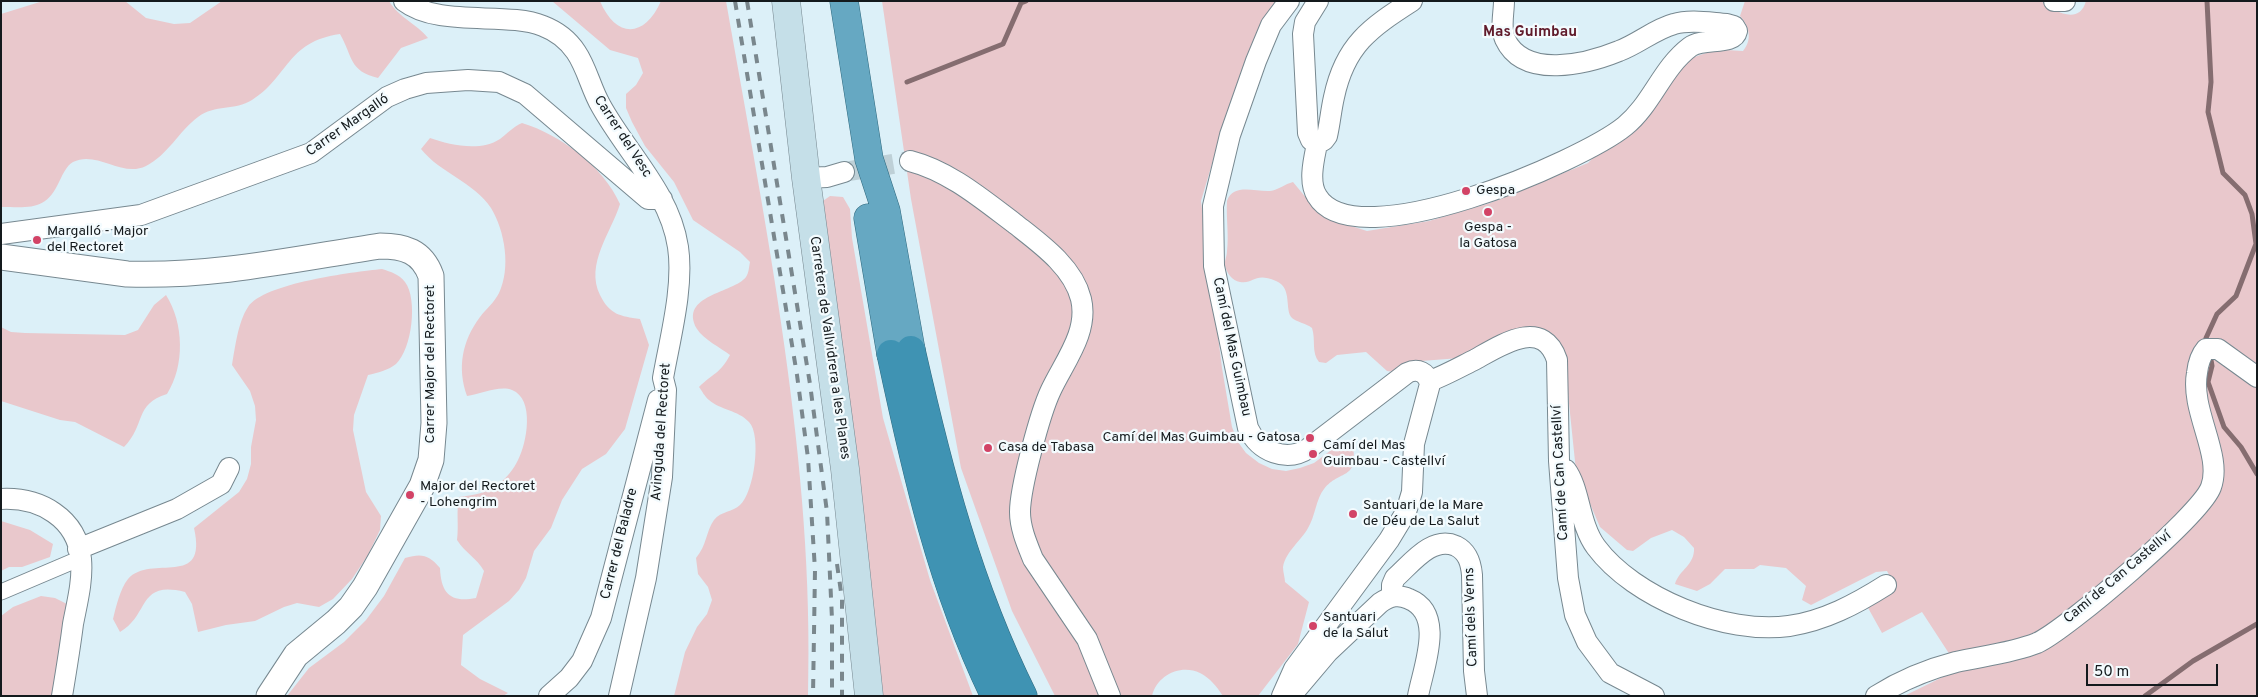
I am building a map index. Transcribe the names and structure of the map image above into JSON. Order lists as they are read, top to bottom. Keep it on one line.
{"streets":{"main road":["Carretera de Vallvidrera a les Planes"],"street":["Carrer Margalló","Carrer del Vesc","Camí del Mas Guimbau","Carrer Major del Rectoret","Avinguda del Rectoret","Camí de Can Castellví","Carrer del Baladre","Camí dels Verns"]},"crossings":[["Carrer Margalló","Carrer del Vesc"],["Carrer Margalló","Avinguda del Rectoret"],["Carrer del Vesc","Avinguda del Rectoret"],["Camí del Mas Guimbau","Camí de Can Castellví"],["Avinguda del Rectoret","Carrer del Baladre"]],"districts":["Mas Guimbau"],"places":["Gespa","Gespa - la Gatosa","Margalló - Major del Rectoret","Camí del Mas Guimbau - Gatosa","Casa de Tabasa","Camí del Mas Guimbau - Castellví","Major del Rectoret - Lohengrim","Santuari de la Mare de Déu de La Salut","Santuari de la Salut"],"scale_bar":"50 m"}
